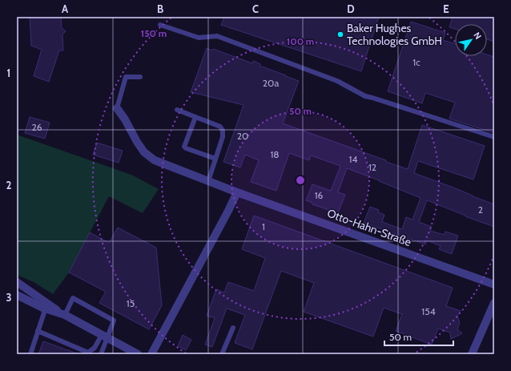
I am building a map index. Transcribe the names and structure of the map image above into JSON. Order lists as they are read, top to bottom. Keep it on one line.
{"streets":{"street":["Otto-Hahn-Straße"]},"places":["Baker Hughes Technologies GmbH"],"house_numbers":["1c","20a","26","20","18","14","12","16","2","1","15","154"],"scale_bar":"50 m","north":"top right","grid":{"columns":["A","B","C","D","E"],"rows":["1","2","3"]},"rings":["150 m","100 m","50 m"]}
